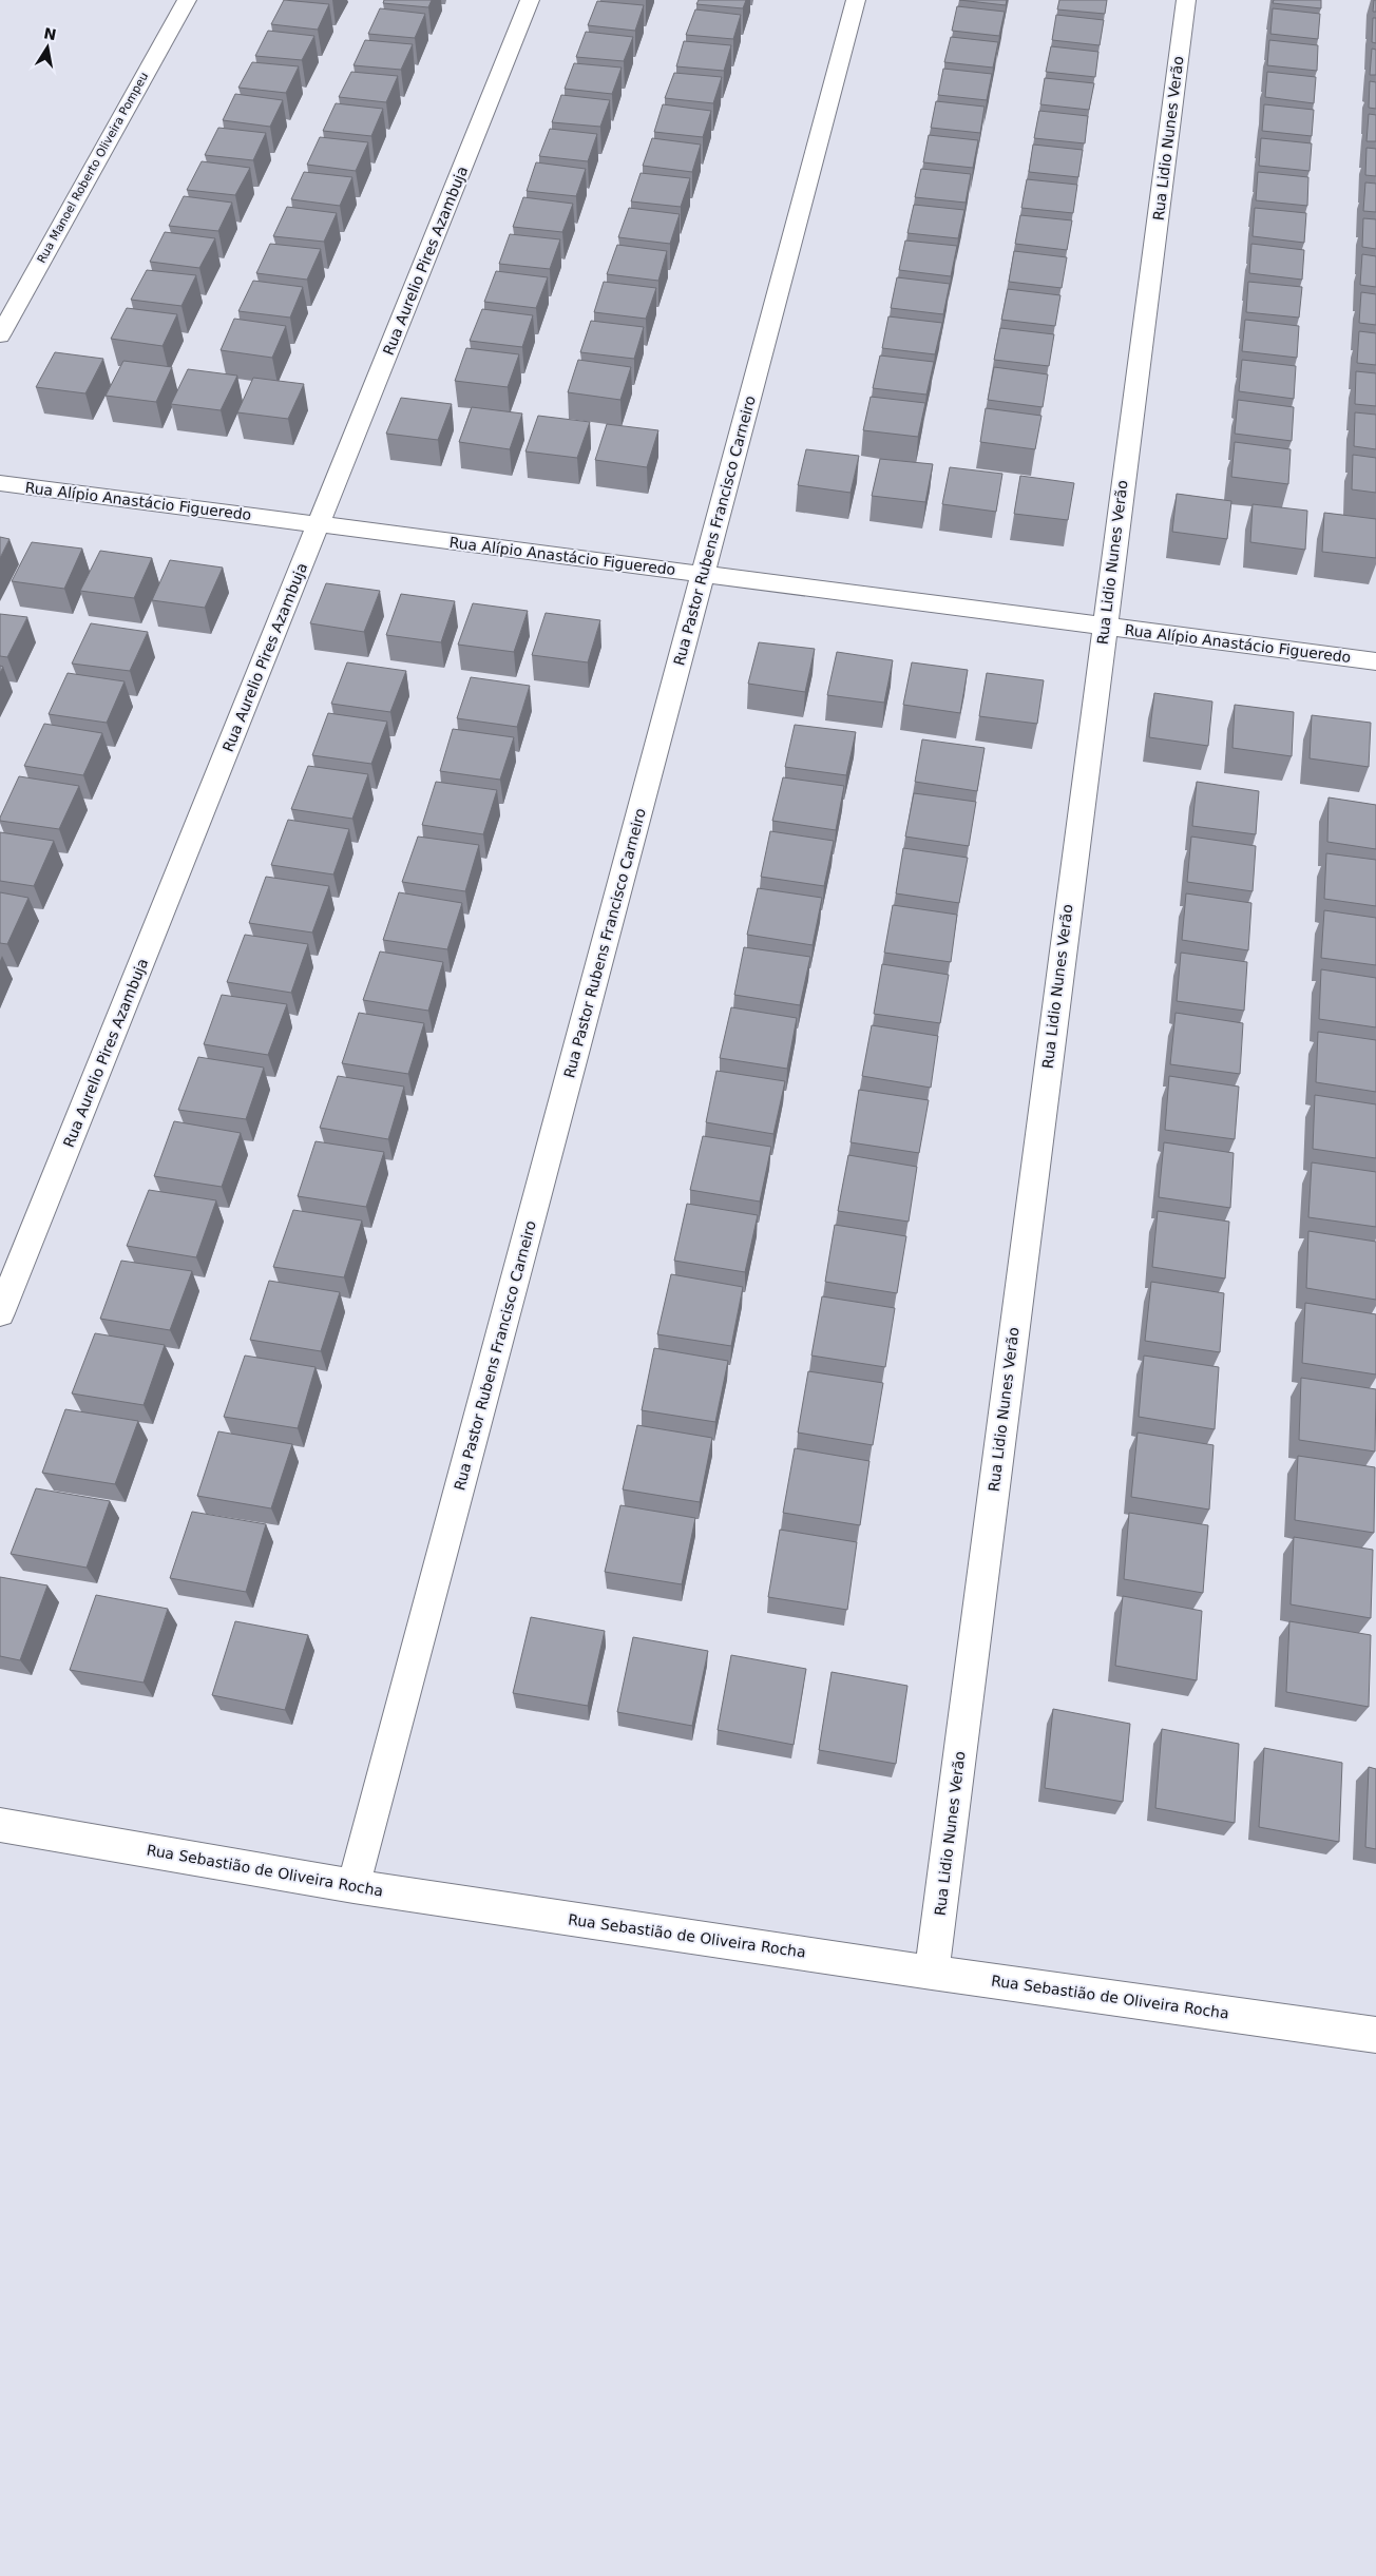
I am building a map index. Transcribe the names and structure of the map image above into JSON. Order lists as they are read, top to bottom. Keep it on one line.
{"streets":{"street":["Rua Lidio Nunes Verão","Rua Manoel Roberto Oliveira Pompeu","Rua Aurelio Pires Azambuja","Rua Alípio Anastácio Figueredo","Rua Pastor Rubens Francisco Carneiro","Rua Sebastião de Oliveira Rocha"]},"crossings":[["Rua Lidio Nunes Verão","Rua Alípio Anastácio Figueredo"],["Rua Lidio Nunes Verão","Rua Sebastião de Oliveira Rocha"],["Rua Aurelio Pires Azambuja","Rua Alípio Anastácio Figueredo"],["Rua Alípio Anastácio Figueredo","Rua Pastor Rubens Francisco Carneiro"],["Rua Pastor Rubens Francisco Carneiro","Rua Sebastião de Oliveira Rocha"]],"north":"top"}
